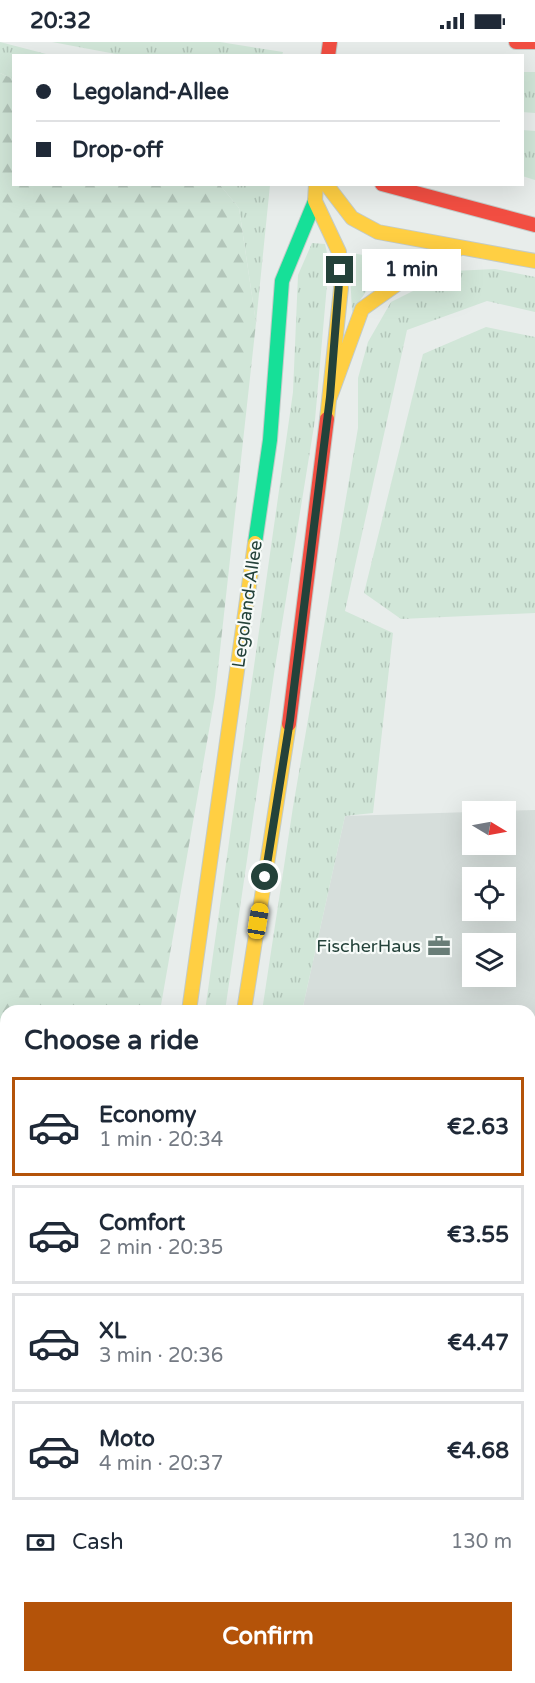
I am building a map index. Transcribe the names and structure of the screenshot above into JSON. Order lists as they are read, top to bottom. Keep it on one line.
{"streets":{"street":["Legoland-Allee"]},"places":{"office":["FischerHaus"]},"north":"right","page":{"status":"20:32","banner":["Legoland-Allee","Drop-off"],"bubble":"1 min","heading":"Choose a ride","list":[{"name":"Economy","note":"1 min · 20:34","value":"€2.63"},{"name":"Comfort","note":"2 min · 20:35","value":"€3.55"},{"name":"XL","note":"3 min · 20:36","value":"€4.47"},{"name":"Moto","note":"4 min · 20:37","value":"€4.68"}],"pay":["Cash","130 m"],"buttons":"Confirm"}}
